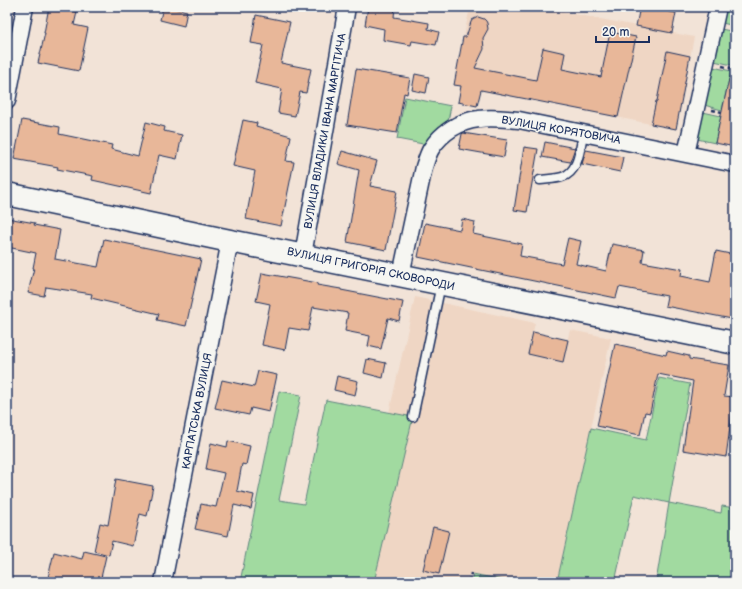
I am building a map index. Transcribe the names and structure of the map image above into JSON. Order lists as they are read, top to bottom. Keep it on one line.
{"streets":{"main road":["ВУЛИЦЯ ГРИГОРІЯ СКОВОРОДИ"],"street":["ВУЛИЦЯ КОРЯТОВИЧА","ВУЛИЦЯ ВЛАДИКИ ІВАНА МАРГІТИЧА","КАРПАТСЬКА ВУЛИЦЯ"]},"crossings":[["ВУЛИЦЯ КОРЯТОВИЧА","ВУЛИЦЯ ГРИГОРІЯ СКОВОРОДИ"],["ВУЛИЦЯ ВЛАДИКИ ІВАНА МАРГІТИЧА","ВУЛИЦЯ ГРИГОРІЯ СКОВОРОДИ"],["ВУЛИЦЯ ГРИГОРІЯ СКОВОРОДИ","КАРПАТСЬКА ВУЛИЦЯ"]],"scale_bar":"20 m"}
